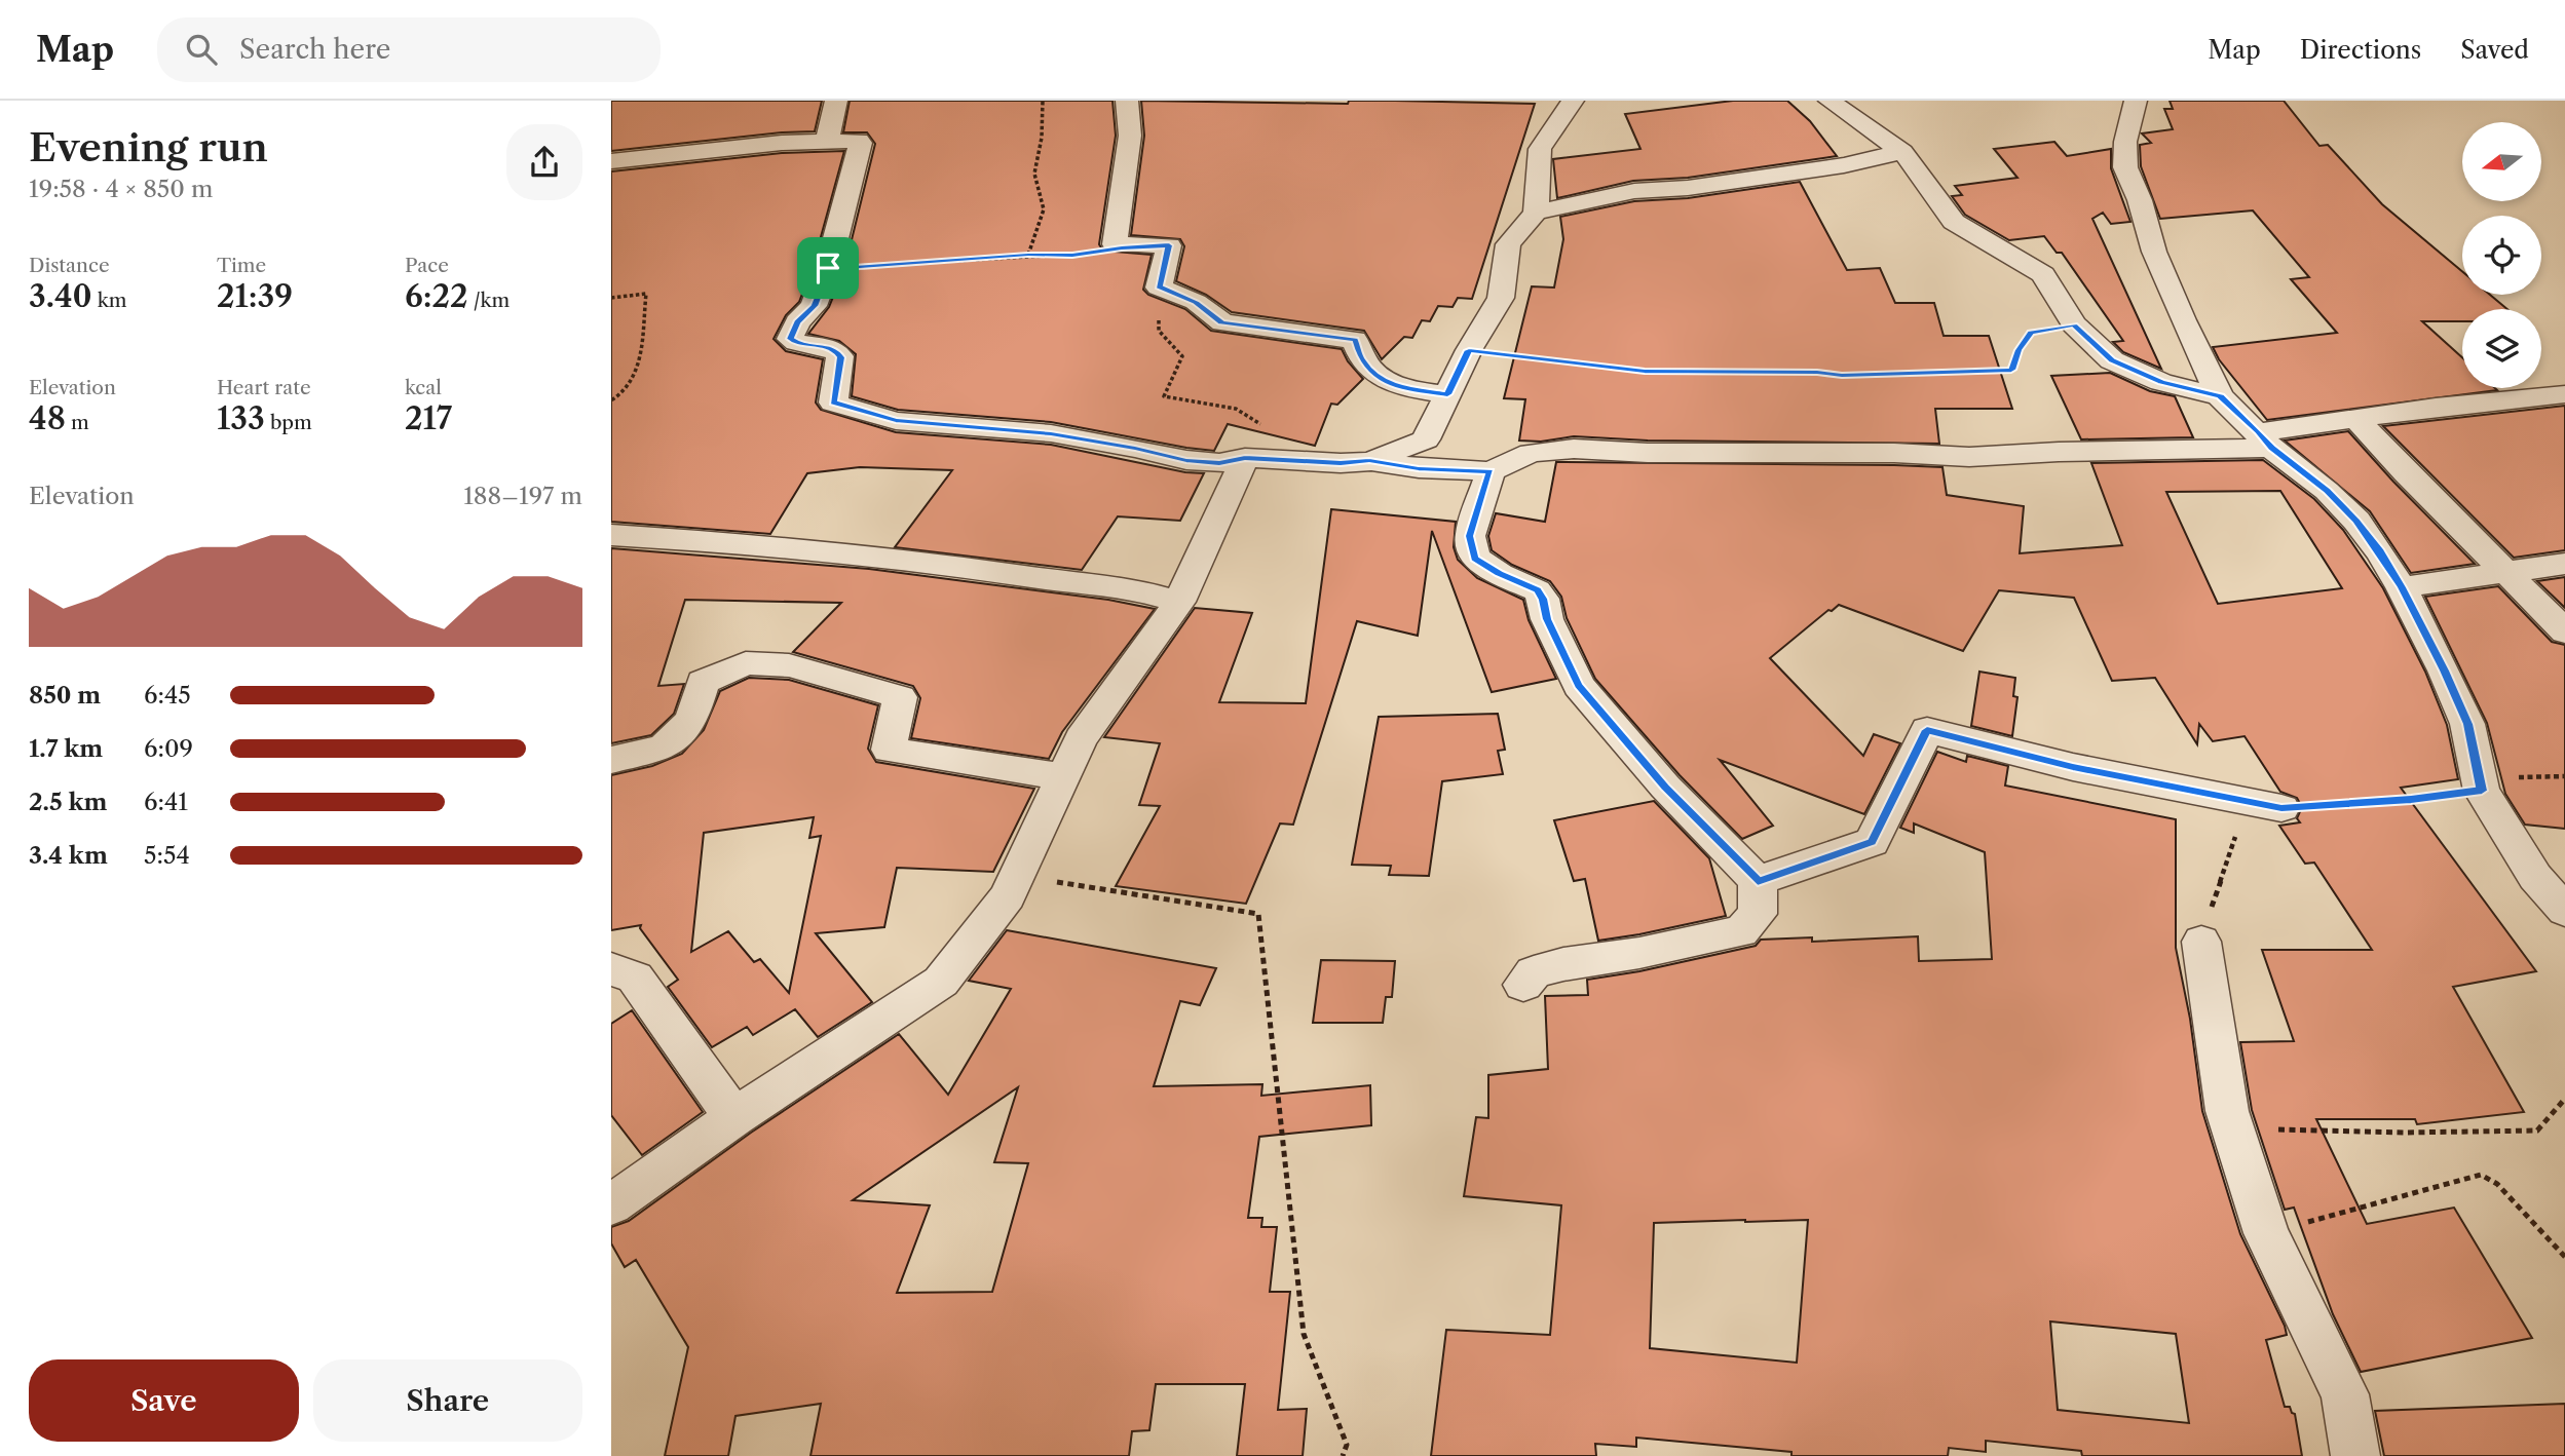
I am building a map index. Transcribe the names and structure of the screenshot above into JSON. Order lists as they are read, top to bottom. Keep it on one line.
{"north":"left","page":{"header":"Map","search":"Search here","nav":["Map","Directions","Saved"],"heading":["Evening run","19:58 · 4 × 850 m"],"stats":[["Distance","3.40 km"],["Time","21:39"],["Pace","6:22 /km"],["Elevation","48 m"],["Heart rate","133 bpm"],["kcal","217"]],"chart":["Elevation","188–197 m"],"list":[{"name":"850 m","note":"6:45"},{"name":"1.7 km","note":"6:09"},{"name":"2.5 km","note":"6:41"},{"name":"3.4 km","note":"5:54"}],"buttons":["Save","Share"]}}
